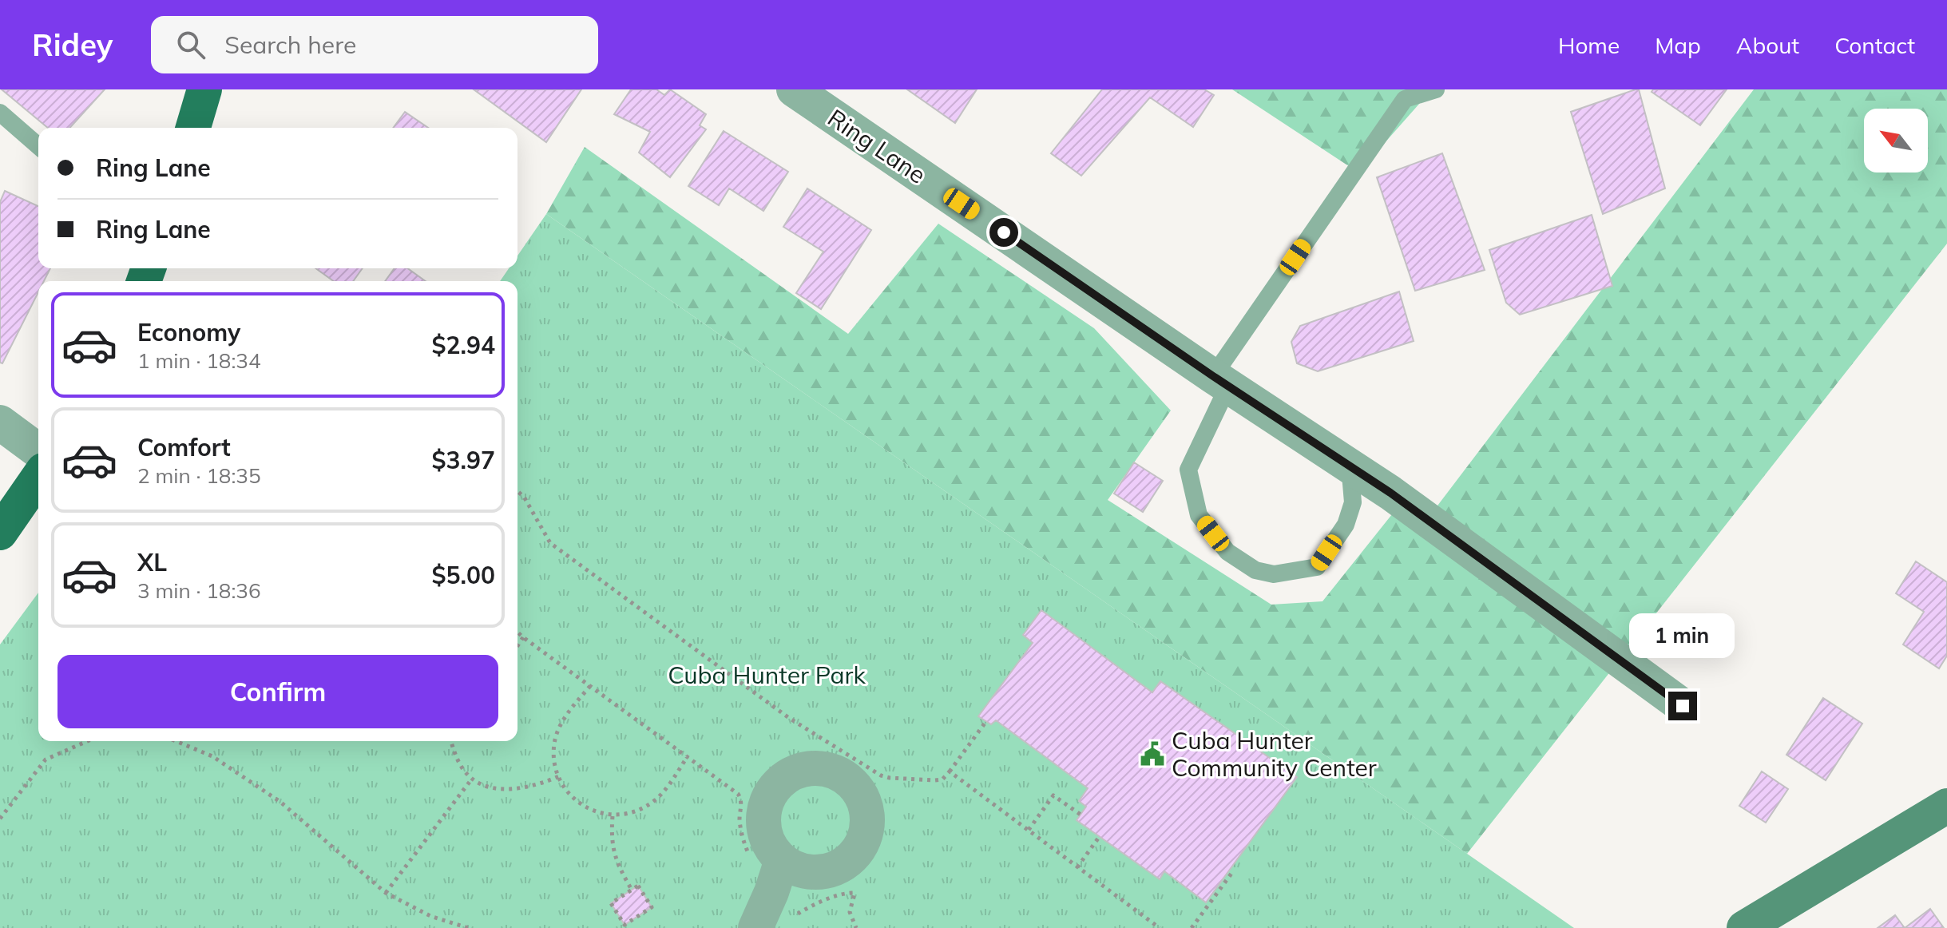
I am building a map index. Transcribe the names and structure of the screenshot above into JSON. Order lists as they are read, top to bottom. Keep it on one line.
{"streets":{"street":["Ring Lane"]},"parks":["Cuba Hunter Park"],"places":{"public building":["Cuba Hunter Community Center"]},"north":"top left","page":{"header":"Ridey","search":"Search here","nav":["Home","Map","About","Contact"],"banner":["Ring Lane","Ring Lane"],"list":[{"name":"Economy","note":"1 min · 18:34","value":"$2.94"},{"name":"Comfort","note":"2 min · 18:35","value":"$3.97"},{"name":"XL","note":"3 min · 18:36","value":"$5.00"}],"bubble":"1 min","buttons":"Confirm"}}
